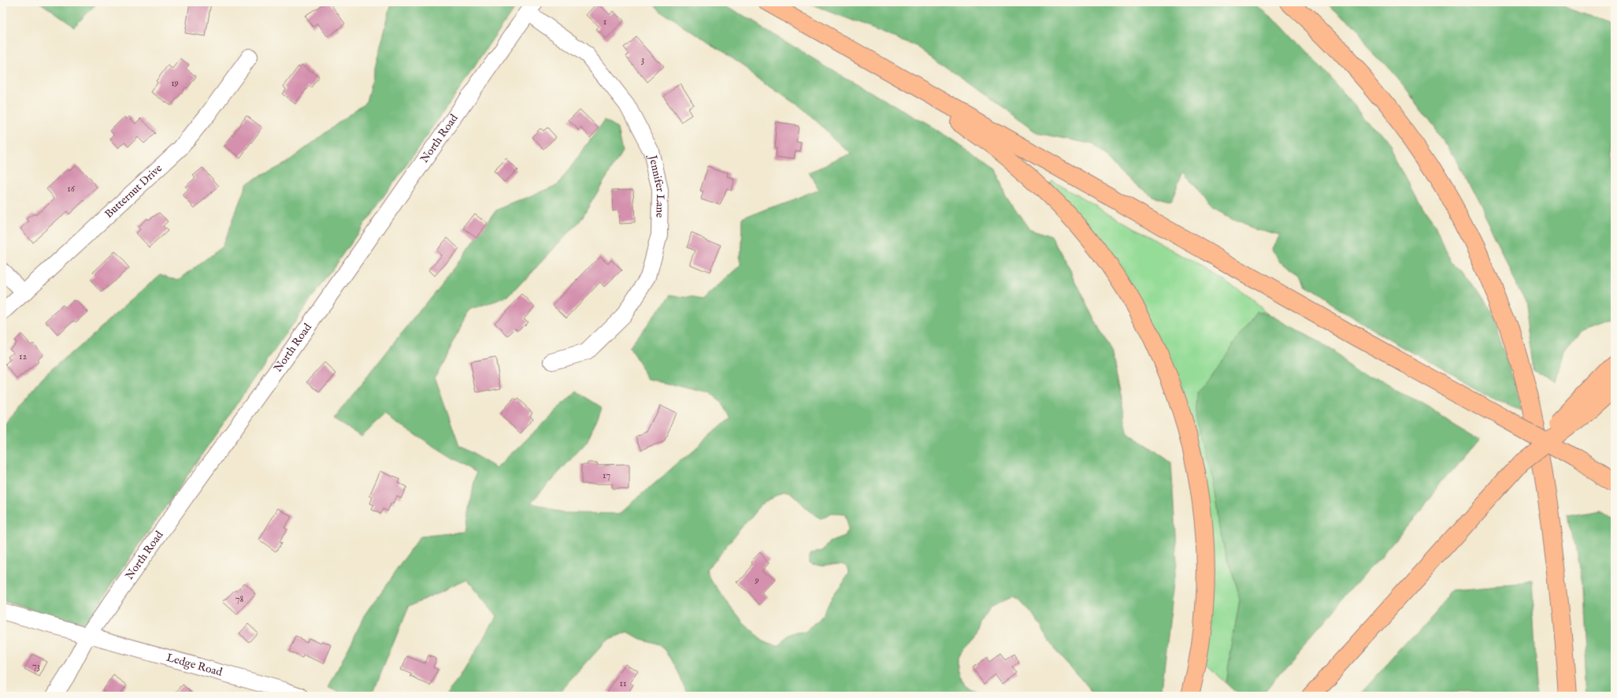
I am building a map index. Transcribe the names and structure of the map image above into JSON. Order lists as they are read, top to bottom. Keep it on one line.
{"streets":{"street":["North Road","Jennifer Lane","Butternut Drive","Ledge Road"]},"crossings":[["North Road","Jennifer Lane"],["North Road","Ledge Road"]],"house_numbers":["1","3","19","16","12","17","9","78","73","11"]}
